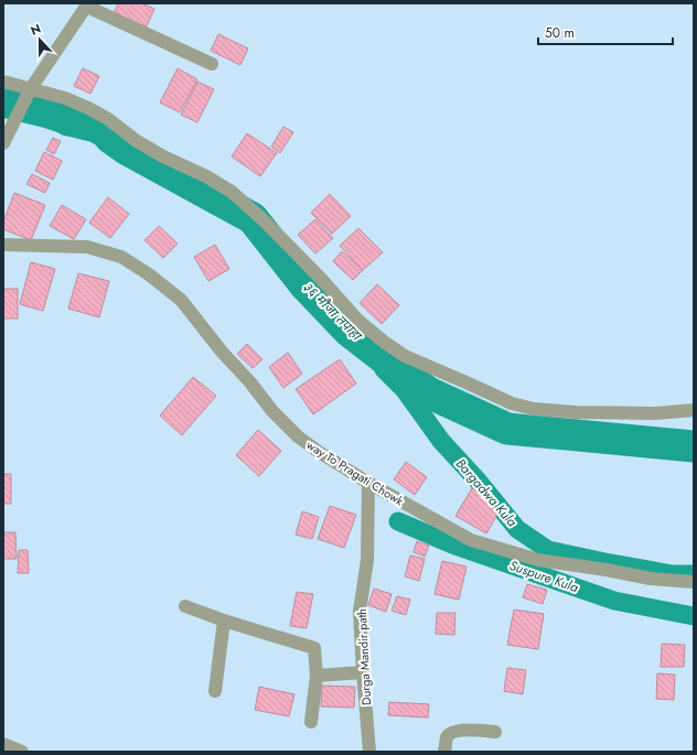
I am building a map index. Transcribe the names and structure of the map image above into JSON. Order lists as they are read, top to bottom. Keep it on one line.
{"streets":{"street":["way To Pragati Chowk","Durga Mandir path"]},"crossings":[["way To Pragati Chowk","Durga Mandir path"]],"water":["३६ मौजा तपाहा","Bargadwa Kula","Suspure Kula"],"scale_bar":"50 m","north":"top"}
